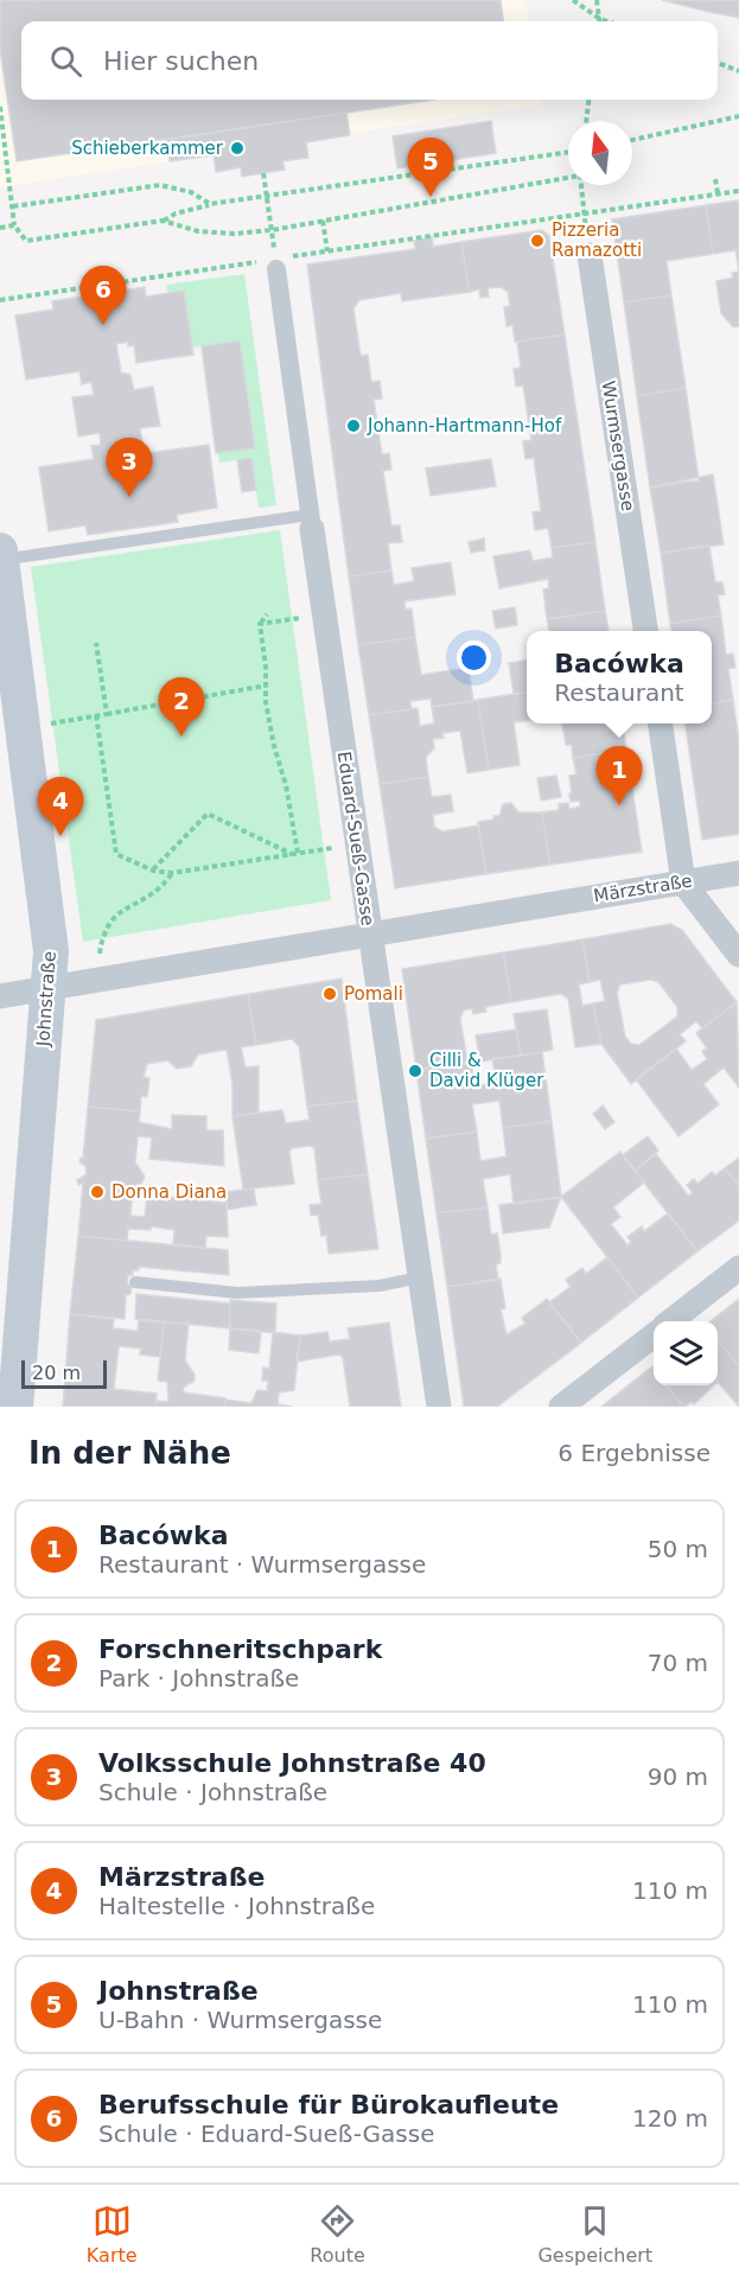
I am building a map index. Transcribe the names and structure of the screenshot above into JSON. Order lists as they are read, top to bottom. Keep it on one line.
{"streets":{"main road":["Johnstraße"],"street":["Wurmsergasse","Eduard-Sueß-Gasse","Märzstraße"]},"crossings":[["Eduard-Sueß-Gasse","Märzstraße"],["Märzstraße","Johnstraße"]],"places":["Schieberkammer","Pizzeria Ramazotti","Johann-Hartmann-Hof","Pomali","Cilli & David Klüger","Donna Diana"],"scale_bar":"20 m","north":"top","page":{"search":"Hier suchen","pins":["5","6","3","2","1","4"],"popup":["Bacówka","Restaurant"],"scale":"20 m","heading":["In der Nähe","6 Ergebnisse"],"list":[{"mark":"1","name":"Bacówka","note":"Restaurant · Wurmsergasse","value":"50 m"},{"mark":"2","name":"Forschneritschpark","note":"Park · Johnstraße","value":"70 m"},{"mark":"3","name":"Volksschule Johnstraße 40","note":"Schule · Johnstraße","value":"90 m"},{"mark":"4","name":"Märzstraße","note":"Haltestelle · Johnstraße","value":"110 m"},{"mark":"5","name":"Johnstraße","note":"U-Bahn · Wurmsergasse","value":"110 m"},{"mark":"6","name":"Berufsschule für Bürokaufleute","note":"Schule · Eduard-Sueß-Gasse","value":"120 m"}],"nav":["Karte","Route","Gespeichert"]}}
